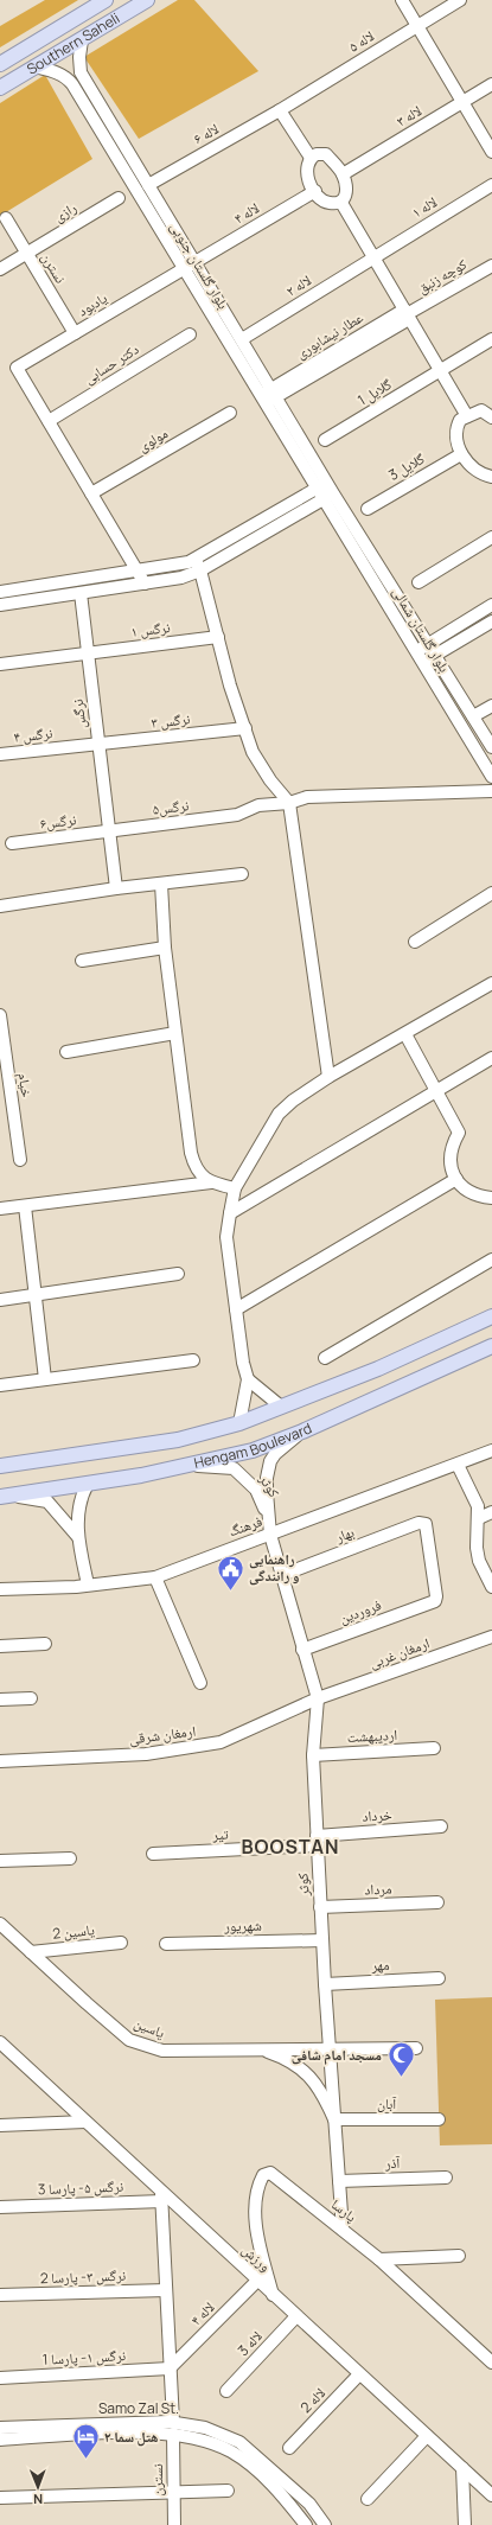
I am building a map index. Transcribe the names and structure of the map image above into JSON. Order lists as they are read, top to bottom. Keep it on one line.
{"streets":{"main road":["Southern Saheli","Hengam Boulevard"],"street":["لاله ۵","لاله ۳","لاله ۶","لاله ۱","رازی","لاله ۴","بلوار گلستان جنوبی","نسترن","کوچه زنبق","لاله ۲","یادبود","دکتر حسابی","گلایل 1","مولوی","گلایل 3","نرگس ۱","بلوار گلستان شمالی","نرگس","نرگس ۳","نرگس ۴","نرگس۵","نرگس۶","خیام","کوثر","فرهنگ","بهار","فروردین","ارمغان غربی","ارمغان شرقی","اردیبهشت","خرداد","تیر","مرداد","شهریور","یاسین 2","مهر","یاسین","آبان","آذر","نرگس ۵- پارسا 3","پارسا","ورزش","نرگس ۳- پارسا 2","لاله 3","نرگس ۱- پارسا 1","لاله 2","Samo Zal St."]},"crossings":[["لاله ۵","لاله ۶"],["Southern Saheli","بلوار گلستان جنوبی"],["لاله ۳","لاله ۴"],["لاله ۶","بلوار گلستان جنوبی"],["لاله ۱","لاله ۲"],["رازی","نسترن"],["لاله ۴","بلوار گلستان جنوبی"],["لاله ۴","یادبود"],["لاله ۴","ورزش"],["لاله ۴","نرگس ۱- پارسا 1"],["بلوار گلستان جنوبی","کوچه زنبق"],["بلوار گلستان جنوبی","لاله ۲"],["بلوار گلستان جنوبی","یادبود"],["بلوار گلستان جنوبی","بلوار گلستان شمالی"],["نسترن","یادبود"],["نسترن","Samo Zal St."],["یادبود","دکتر حسابی"],["نرگس ۱","نرگس"],["نرگس","نرگس ۳"],["نرگس","نرگس ۴"],["نرگس","نرگس۵"],["نرگس","نرگس۶"],["نرگس ۳","نرگس ۴"],["نرگس۵","نرگس۶"],["Hengam Boulevard","کوثر"],["کوثر","فرهنگ"],["کوثر","بهار"],["کوثر","فروردین"],["کوثر","ارمغان غربی"],["کوثر","ارمغان شرقی"],["کوثر","اردیبهشت"],["کوثر","خرداد"],["کوثر","تیر"],["کوثر","مرداد"],["کوثر","شهریور"],["کوثر","مهر"],["کوثر","یاسین"],["کوثر","آبان"],["کوثر","آذر"],["کوثر","پارسا"],["بهار","فروردین"],["ارمغان غربی","ارمغان شرقی"],["خرداد","تیر"],["یاسین 2","یاسین"],["نرگس ۵- پارسا 3","ورزش"],["پارسا","ورزش"],["ورزش","لاله 3"],["ورزش","لاله 2"]],"districts":["BOOSTAN"],"places":{"public building":["راهنمایی و رانندگی"],"mosque":["مسجد امام شافی"],"hotel":["هتل سما ۲"]},"north":"bottom"}
